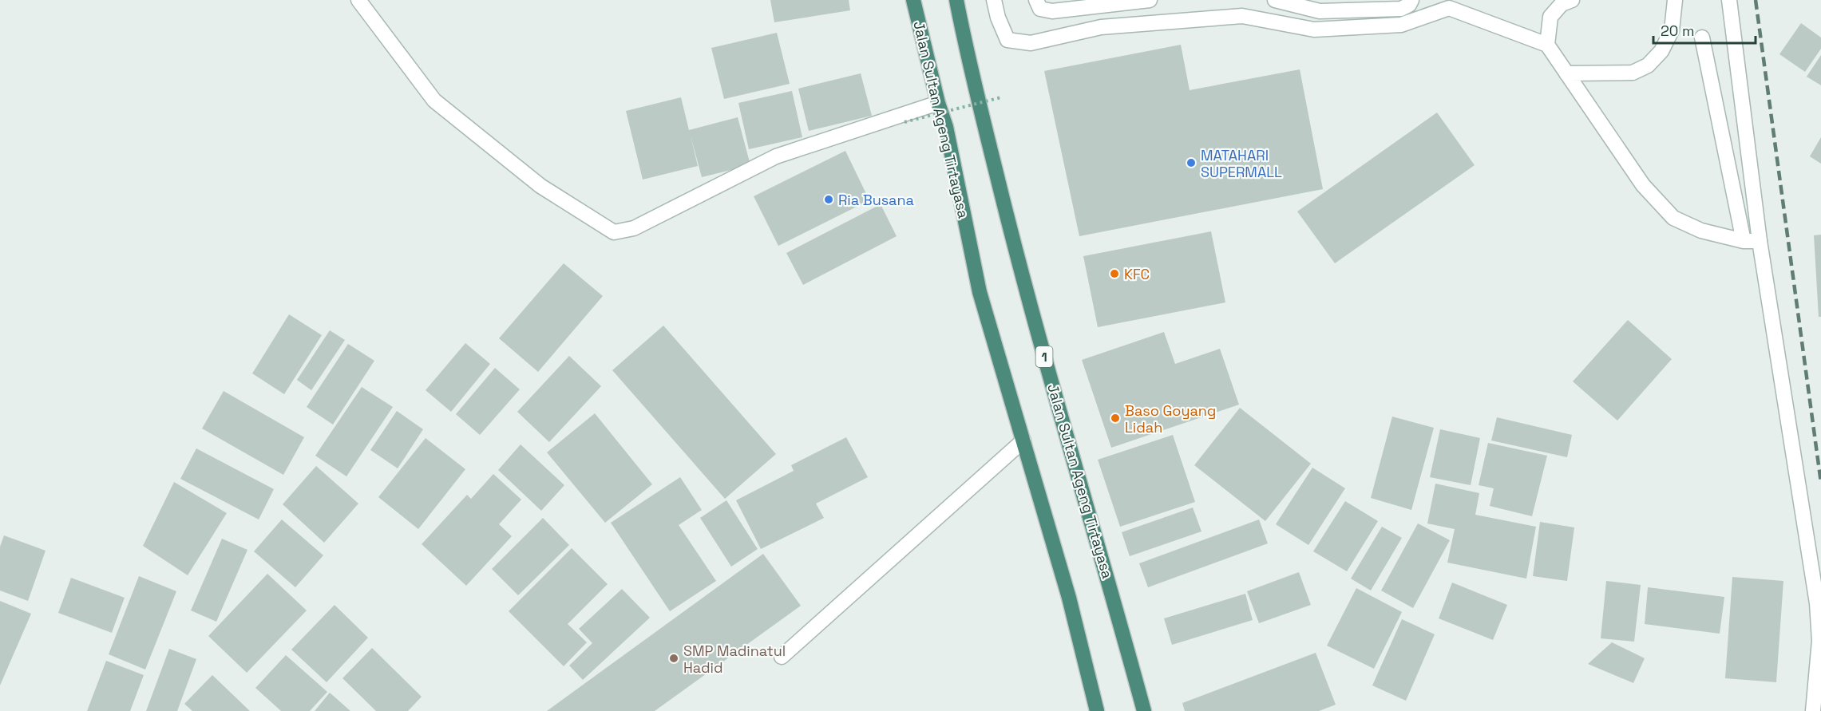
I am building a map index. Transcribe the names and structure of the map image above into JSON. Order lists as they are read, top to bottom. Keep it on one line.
{"streets":{"highway":["Jalan Sultan Ageng Tirtayasa","1"]},"places":["MATAHARI SUPERMALL","Ria Busana","KFC","Baso Goyang Lidah","SMP Madinatul Hadid"],"scale_bar":"20 m"}
